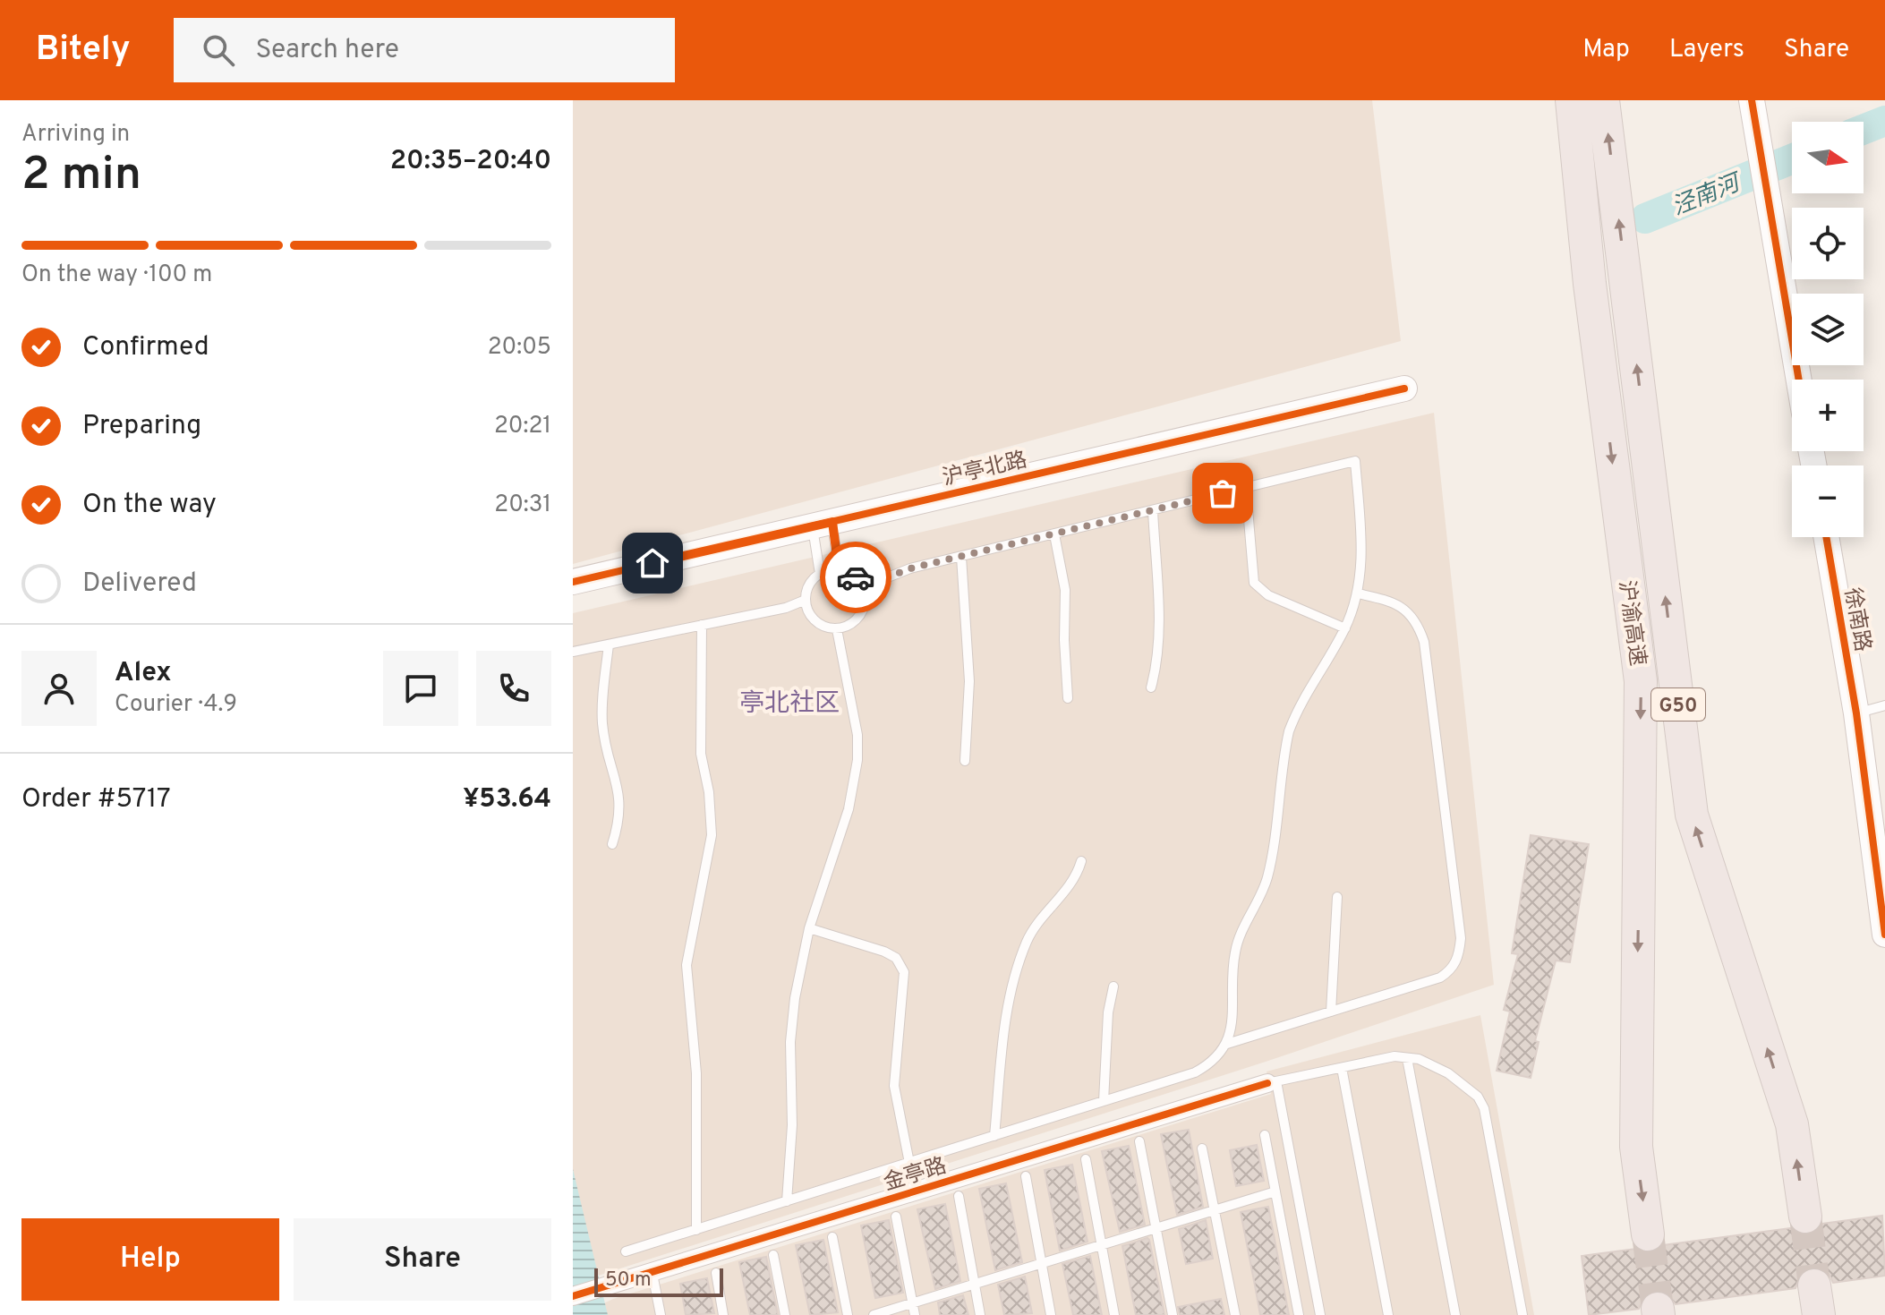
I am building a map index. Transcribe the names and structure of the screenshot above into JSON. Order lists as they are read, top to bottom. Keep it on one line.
{"streets":{"highway":["沪渝高速","G50"],"street":["沪亭北路","徐南路","金亭路"]},"districts":["亭北社区"],"water":["泾南河"],"scale_bar":"50 m","north":"right","page":{"header":"Bitely","search":"Search here","nav":["Map","Layers","Share"],"heading":["2 min","Arriving in","20:35–20:40"],"panel":["Alex","Courier · 4.9","Order #5717","¥53.64"],"map_buttons":["+","−"],"bar":"On the way · 100 m","list":[["Confirmed","20:05"],["Preparing","20:21"],["On the way","20:31"],"Delivered"],"buttons":["Help","Share"],"scale":"50 m"}}
